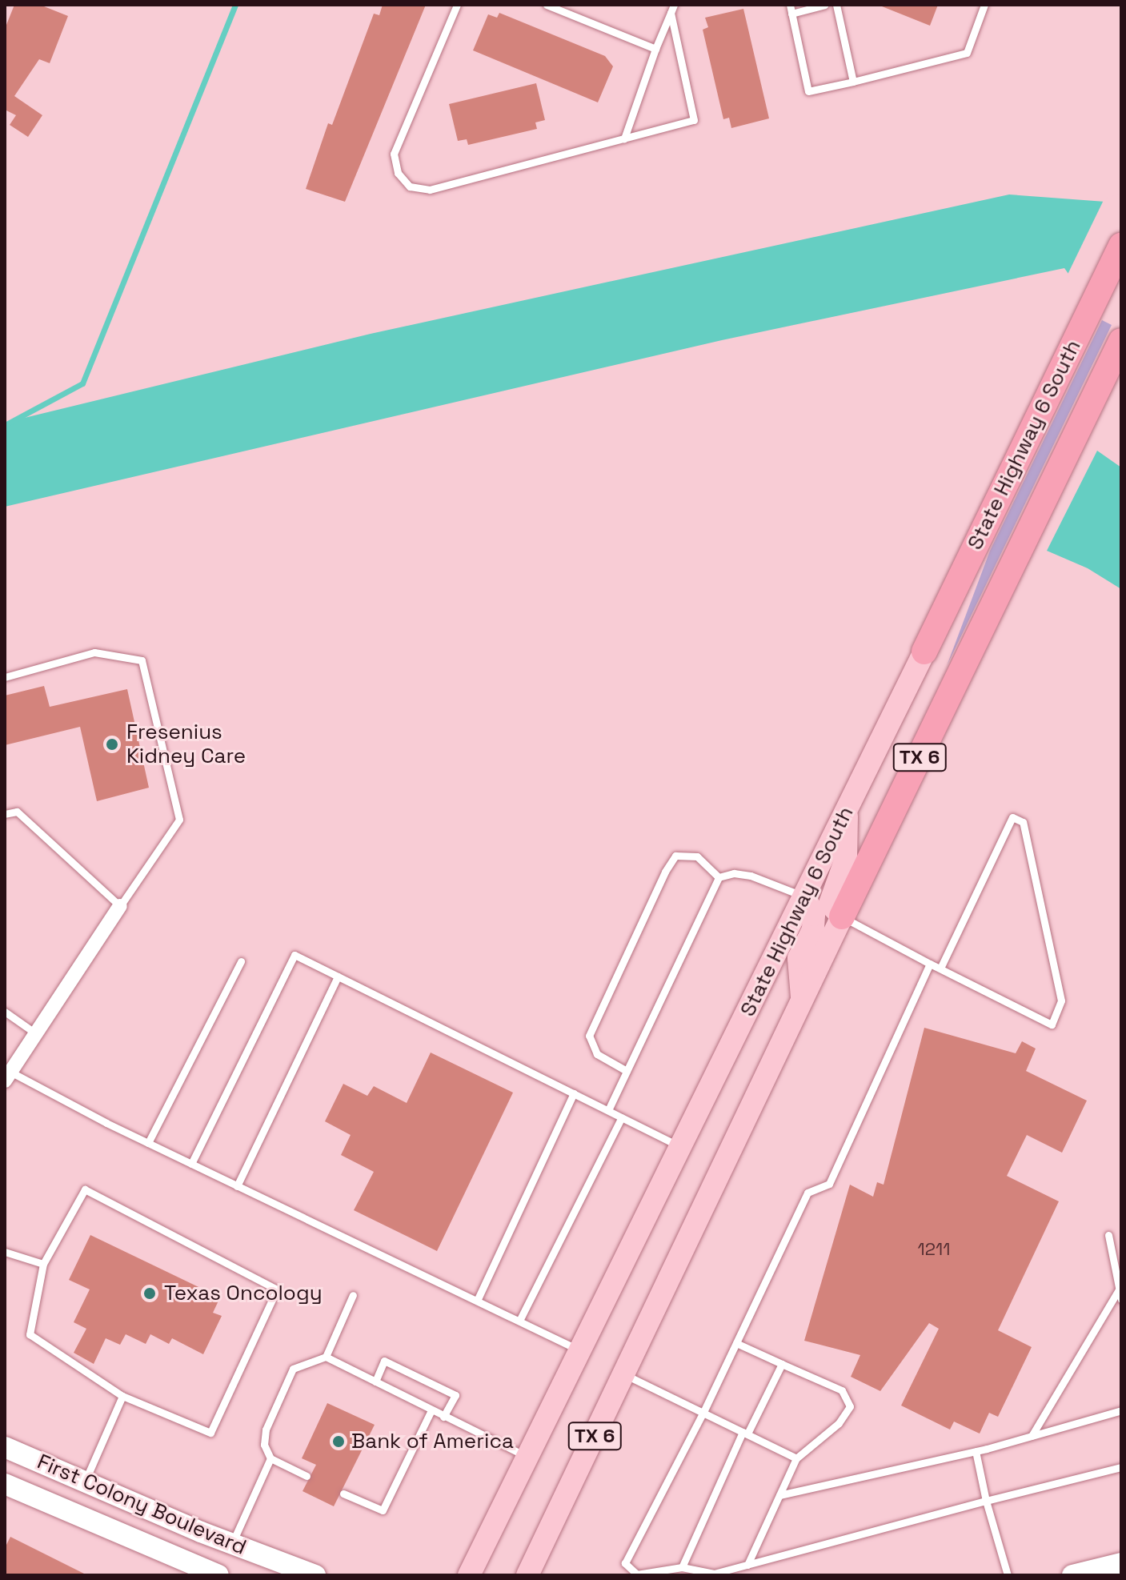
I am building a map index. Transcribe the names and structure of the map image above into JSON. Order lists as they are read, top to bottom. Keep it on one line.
{"streets":{"highway":["State Highway 6 South","TX 6"],"main road":["First Colony Boulevard"]},"places":["Fresenius Kidney Care","Texas Oncology","Bank of America"],"house_numbers":["1211"]}
